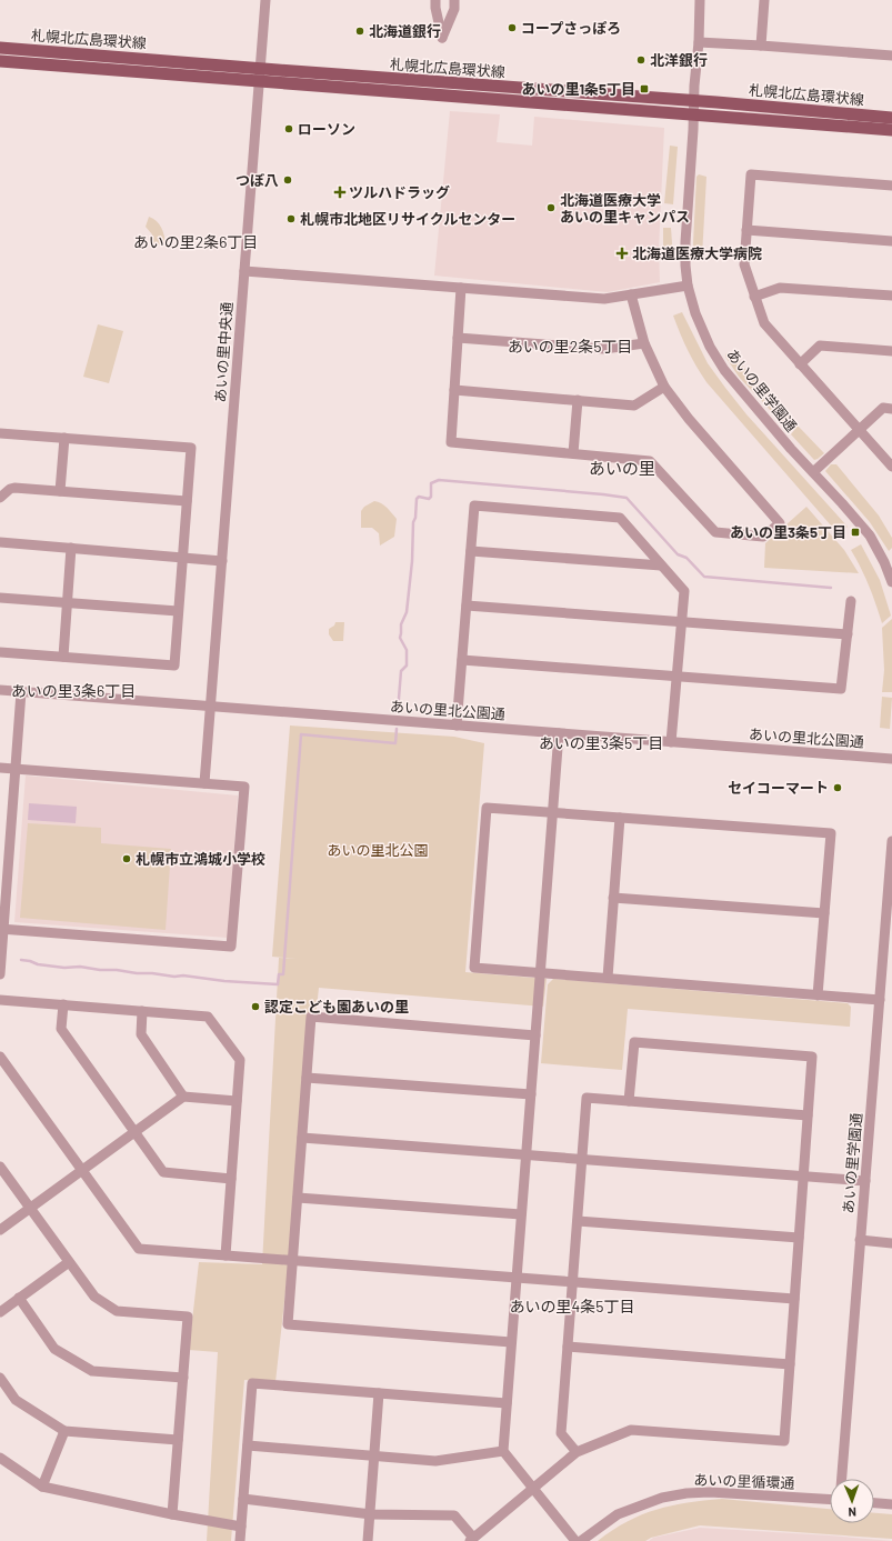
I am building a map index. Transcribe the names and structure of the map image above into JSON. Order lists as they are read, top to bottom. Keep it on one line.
{"streets":{"main road":["札幌北広島環状線"],"street":["あいの里中央通","あいの里学園通","あいの里北公園通","あいの里循環通"]},"crossings":[["札幌北広島環状線","あいの里中央通"],["札幌北広島環状線","あいの里学園通"],["あいの里中央通","あいの里北公園通"]],"districts":["あいの里2条6丁目","あいの里2条5丁目","あいの里","あいの里3条6丁目","あいの里3条5丁目","あいの里4条5丁目"],"parks":["あいの里北公園"],"places":{"other":["コープさっぽろ","北海道銀行","北洋銀行","ローソン","つぼ八","北海道医療大学 あいの里キャンパス","札幌市北地区リサイクルセンター","セイコーマート","札幌市立鴻城小学校","認定こども園あいの里"],"transit":["あいの里1条5丁目","あいの里3条5丁目"],"health":["ツルハドラッグ","北海道医療大学病院"]},"north":"bottom"}
